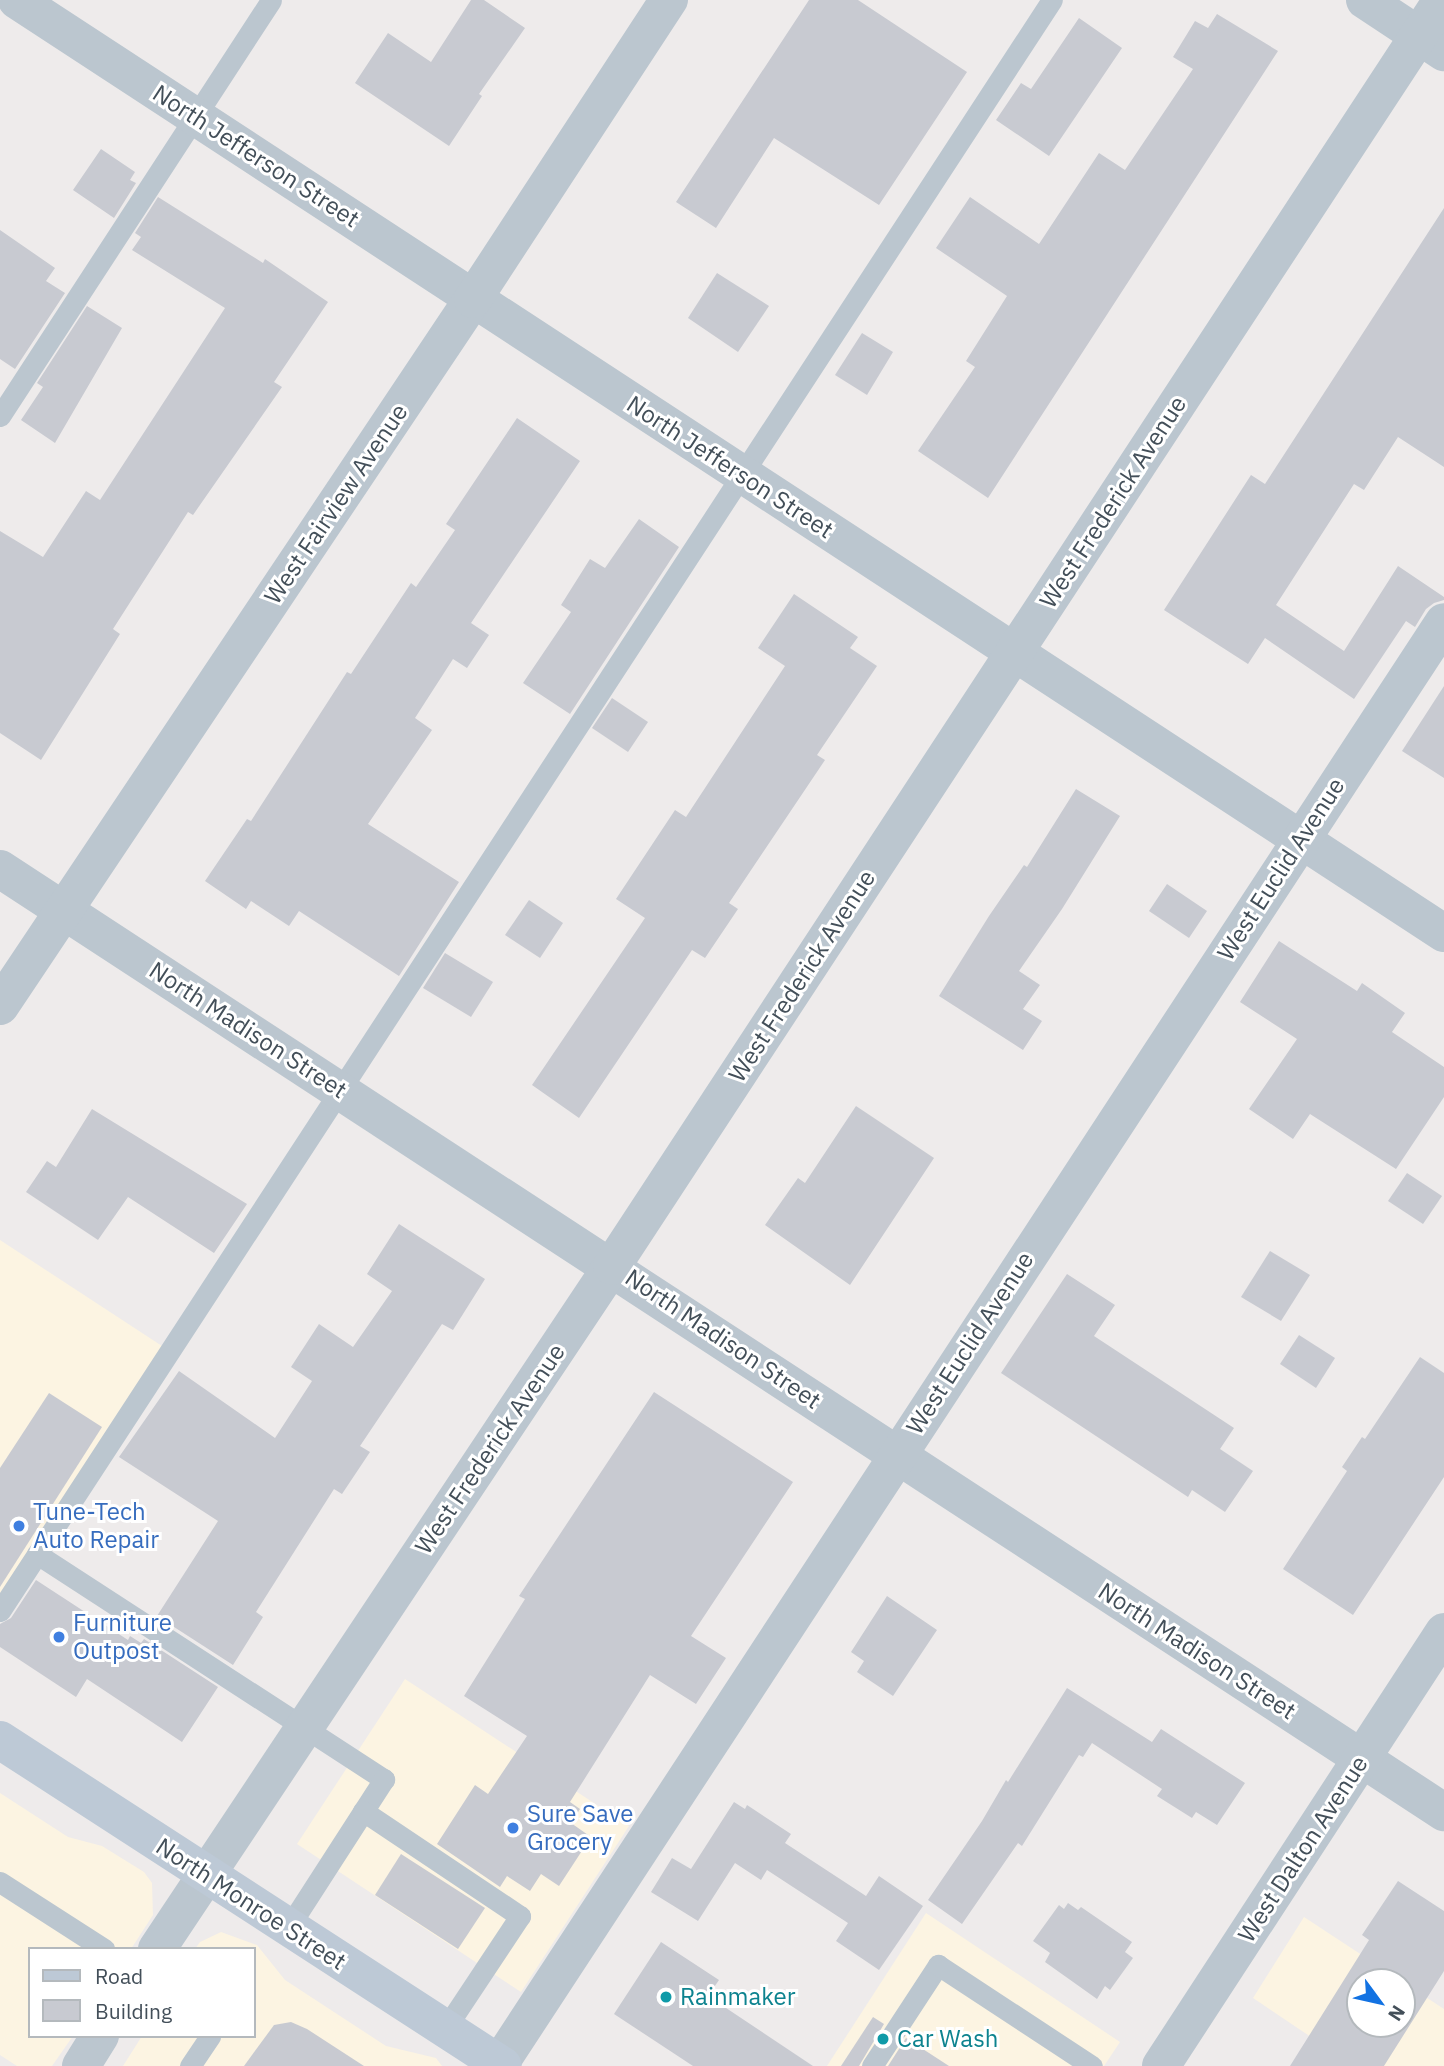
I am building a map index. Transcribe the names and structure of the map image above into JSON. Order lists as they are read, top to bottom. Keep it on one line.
{"streets":{"main road":["North Monroe Street"],"street":["North Jefferson Street","West Frederick Avenue","West Fairview Avenue","West Euclid Avenue","North Madison Street","West Dalton Avenue"]},"crossings":[["North Jefferson Street","West Frederick Avenue"],["North Jefferson Street","West Fairview Avenue"],["North Jefferson Street","West Euclid Avenue"],["West Frederick Avenue","North Madison Street"],["West Frederick Avenue","North Monroe Street"],["West Fairview Avenue","North Madison Street"],["West Euclid Avenue","North Madison Street"],["West Euclid Avenue","North Monroe Street"],["North Madison Street","West Dalton Avenue"]],"places":["Tune-Tech Auto Repair","Furniture Outpost","Sure Save Grocery","Rainmaker","Car Wash"],"legend":["Road","Building"],"north":"bottom right"}
